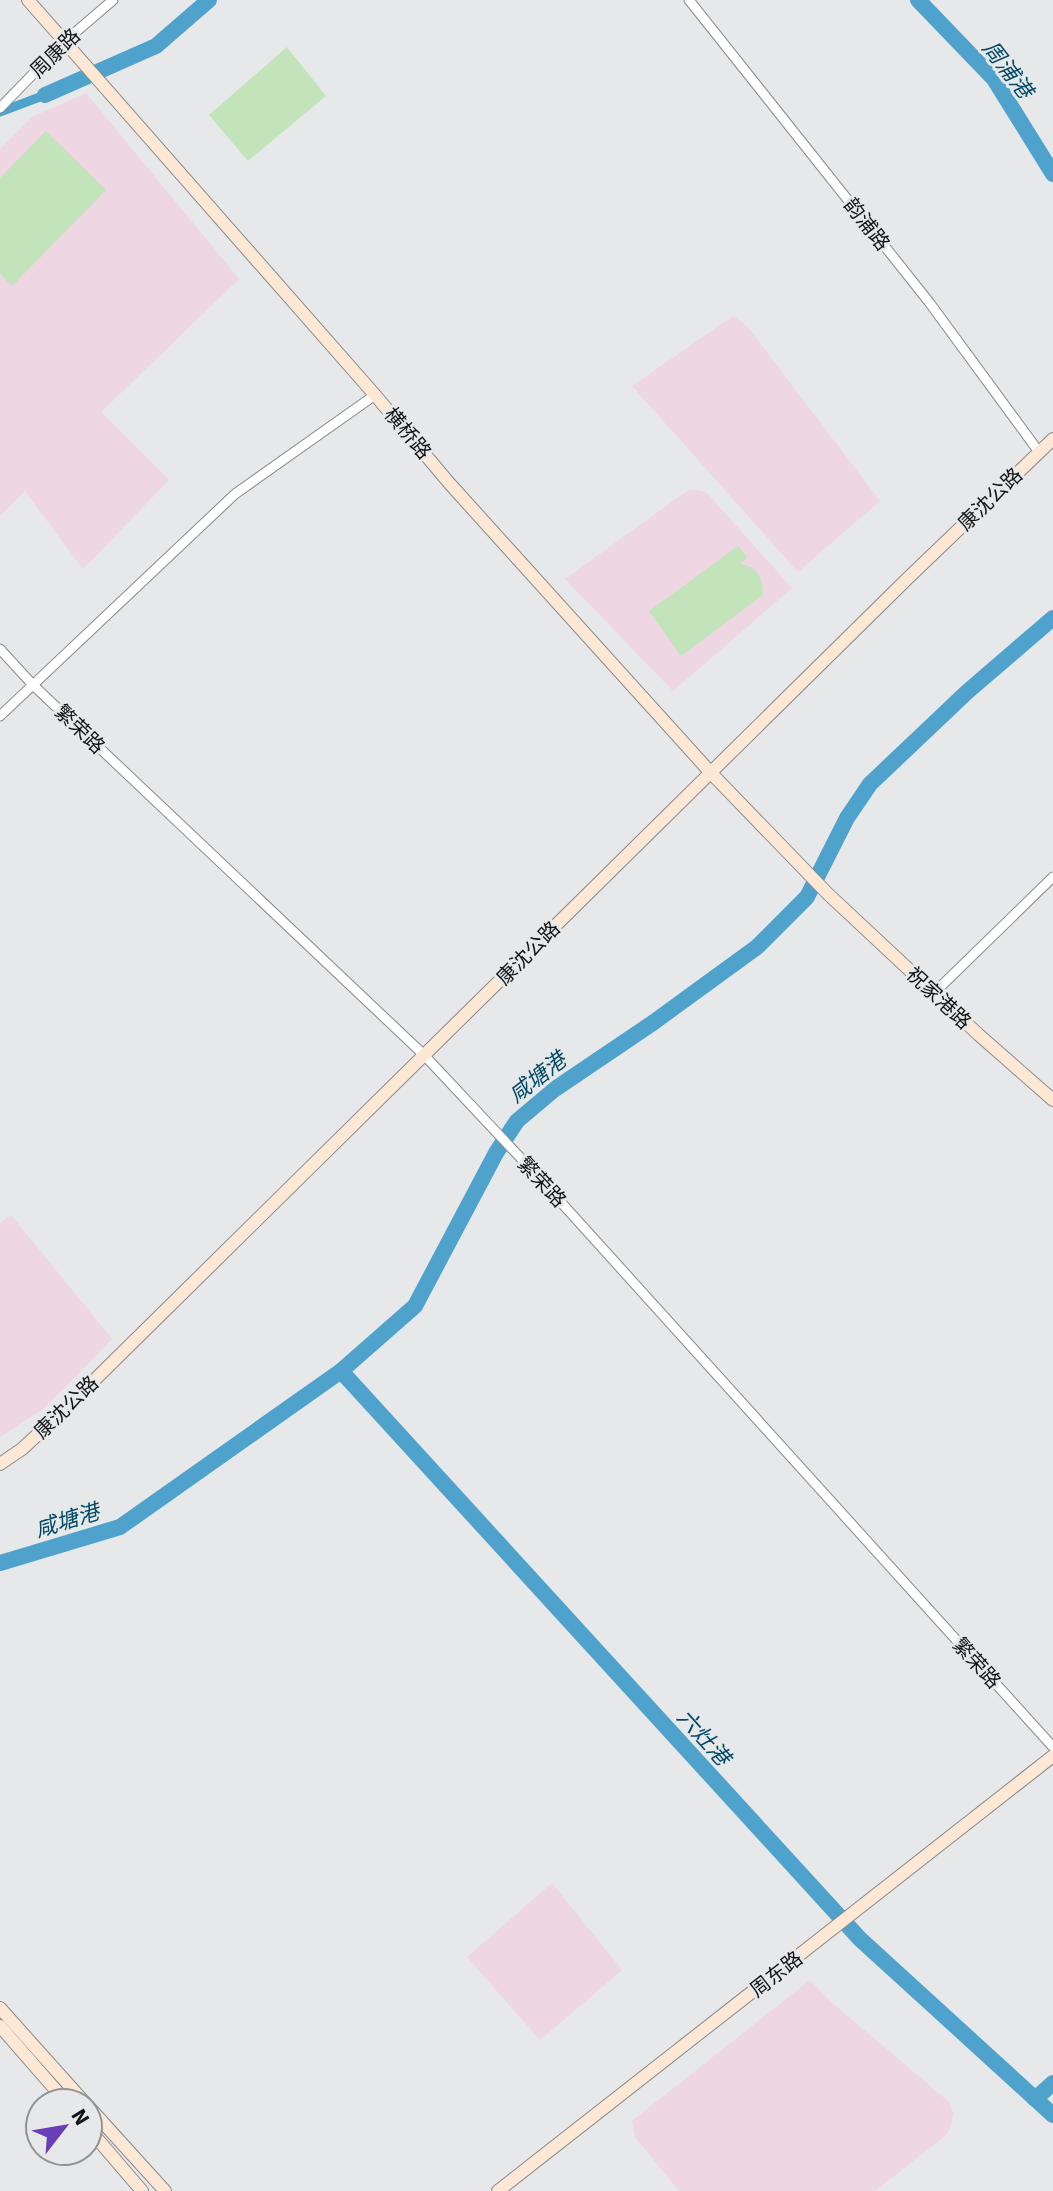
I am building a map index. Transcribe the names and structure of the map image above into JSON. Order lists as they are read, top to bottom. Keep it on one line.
{"streets":{"street":["周康路","韵浦路","横桥路","康沈公路","繁荣路","祝家港路","周东路"]},"crossings":[["周康路","横桥路"],["韵浦路","康沈公路"],["横桥路","康沈公路"],["横桥路","祝家港路"],["康沈公路","繁荣路"]],"water":["周浦港","咸塘港","六灶港"],"north":"top right"}
